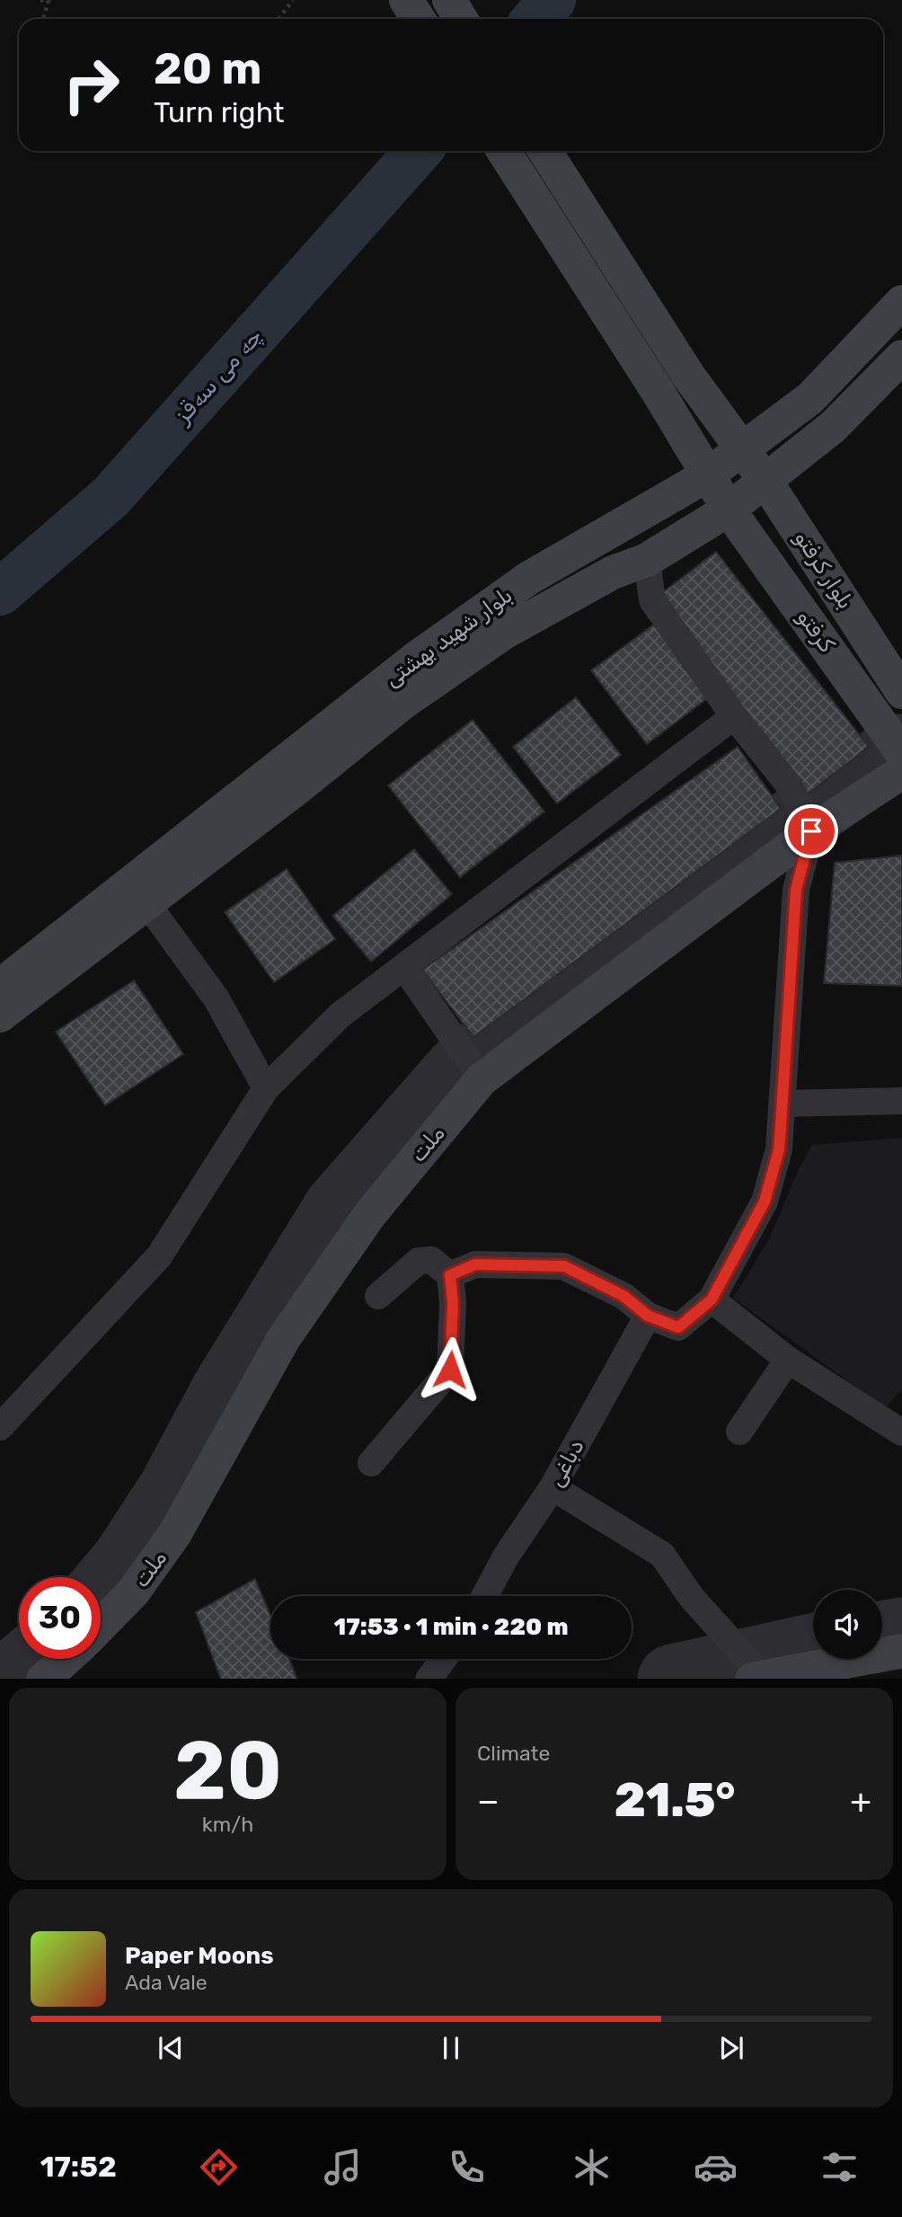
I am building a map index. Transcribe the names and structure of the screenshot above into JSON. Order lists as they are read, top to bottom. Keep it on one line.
{"streets":{"main road":["بلوار کرفتو","کرفتو","بلوار شهید بهشتی","ملت"],"street":["دباغی"]},"crossings":[["بلوار کرفتو","بلوار شهید بهشتی"],["کرفتو","بلوار شهید بهشتی"]],"water":["چە می سەقز"],"page":{"turn":["20 m","Turn right"],"limit":"30","trip":"17:53 · 1 min · 220 m","tile":[["20","km/h"],"Climate"],"heat":["−","21.5°","+"],"song":["Paper Moons","Ada Vale"],"tabs":"17:52"}}
